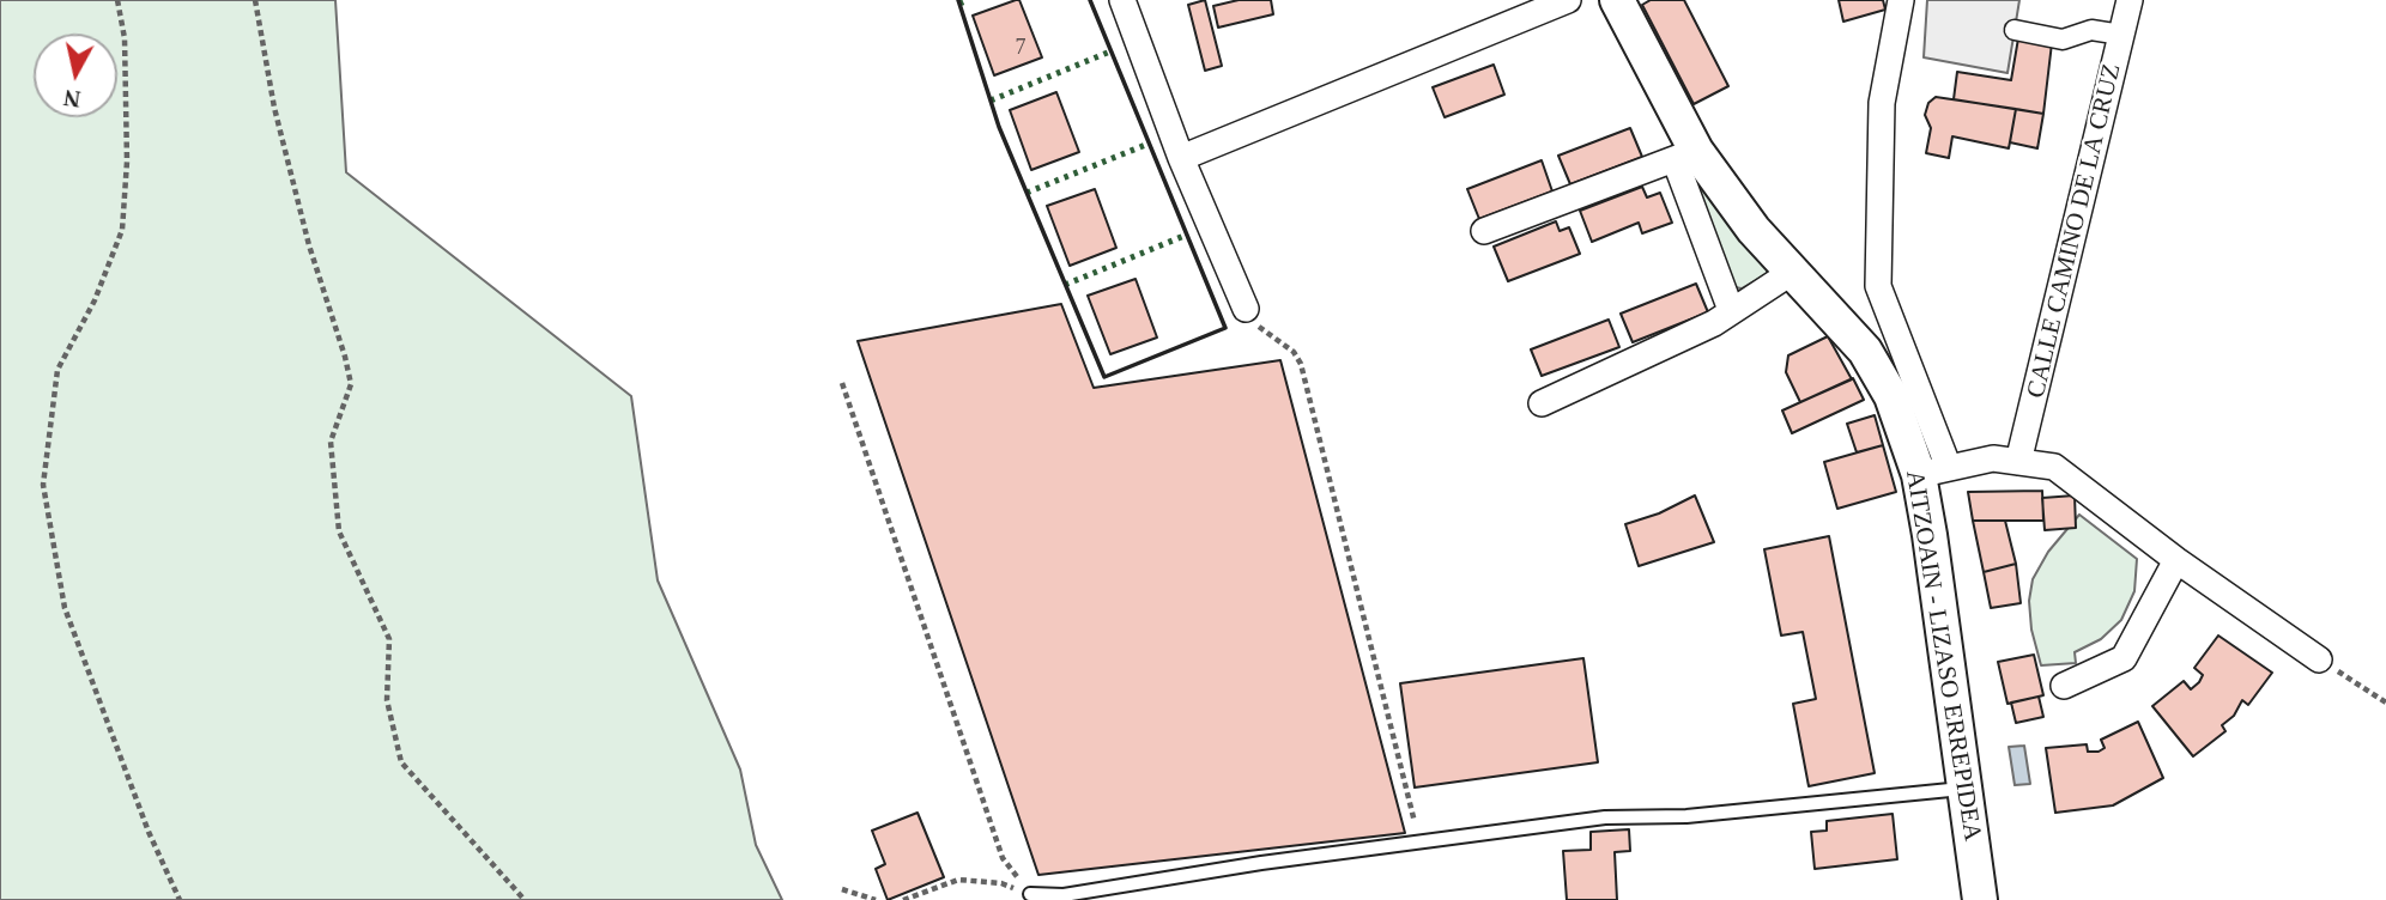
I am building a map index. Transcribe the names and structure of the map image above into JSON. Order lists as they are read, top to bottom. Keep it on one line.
{"streets":{"street":["CALLE CAMINO DE LA CRUZ","AITZOAIN - LIZASO ERREPIDEA"]},"house_numbers":["7"],"north":"bottom"}
